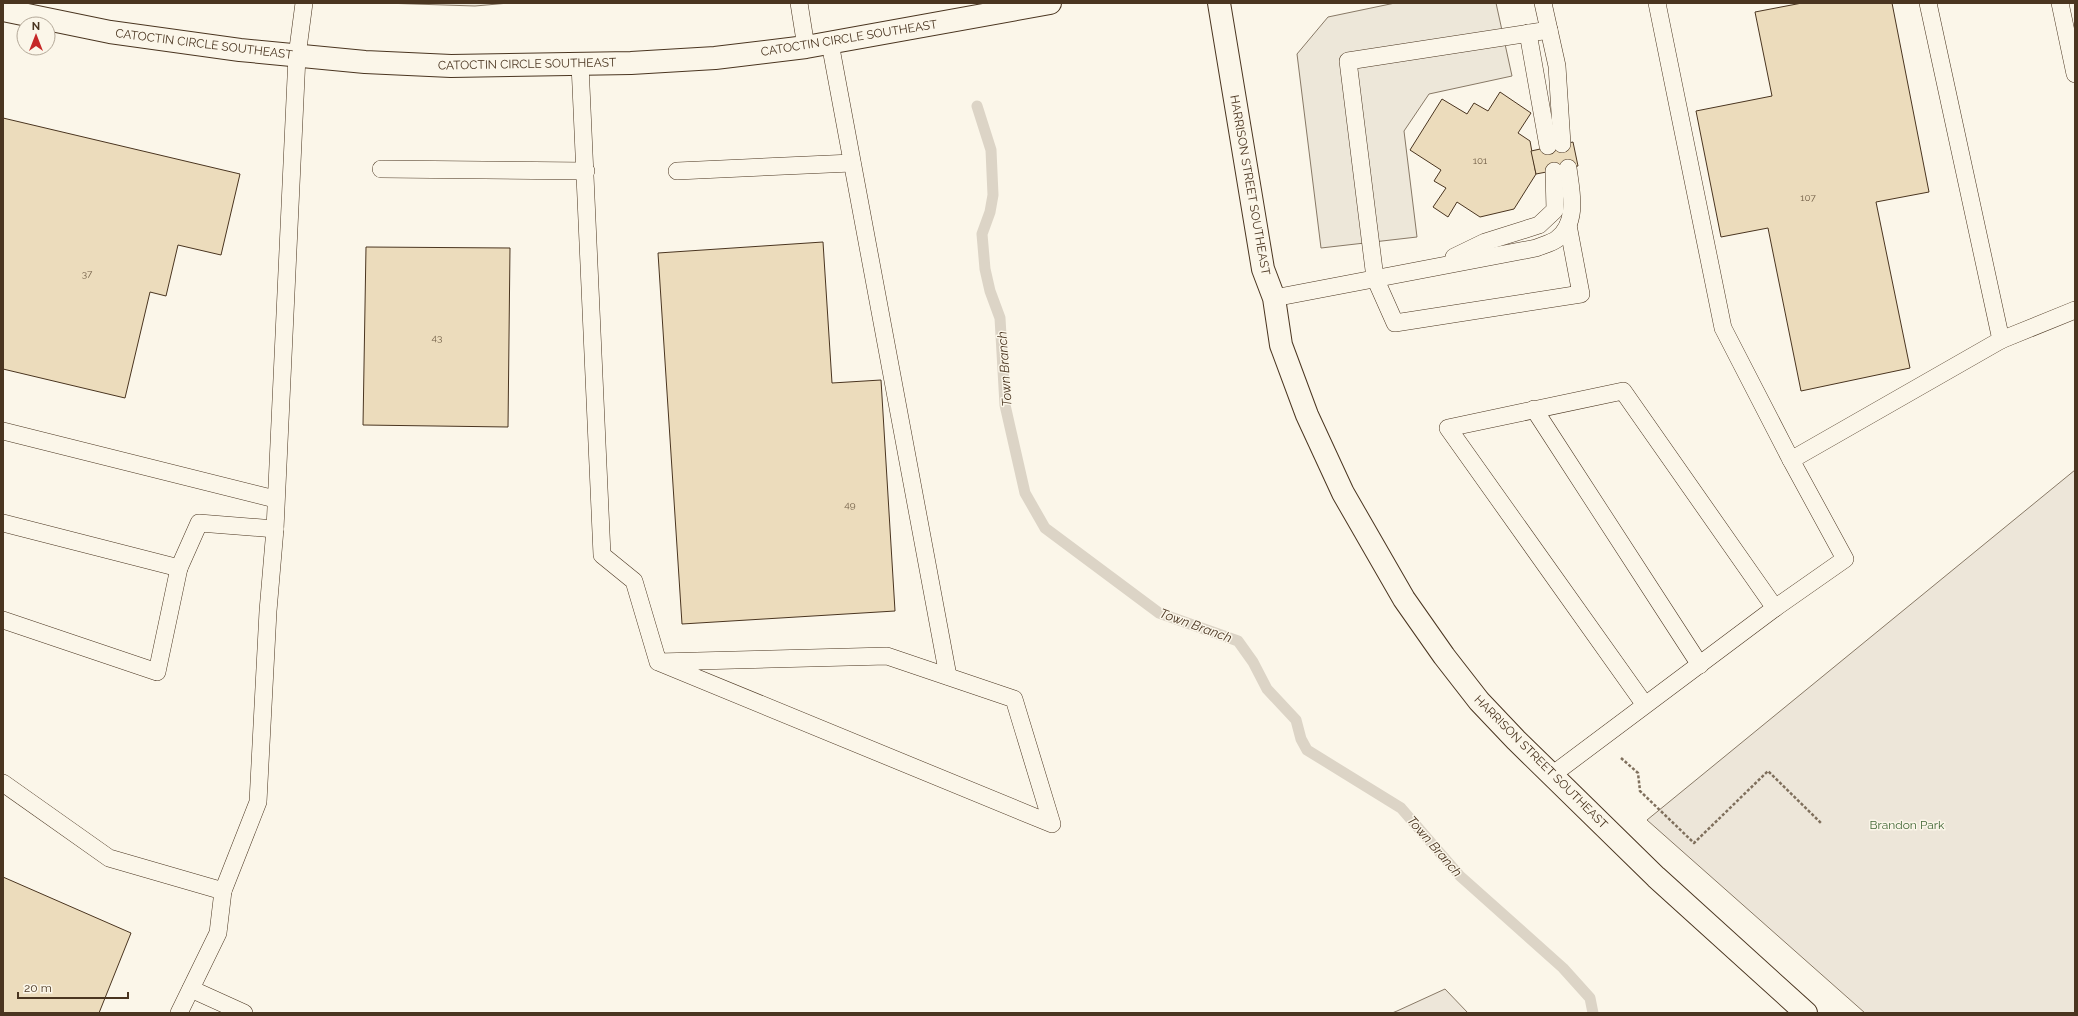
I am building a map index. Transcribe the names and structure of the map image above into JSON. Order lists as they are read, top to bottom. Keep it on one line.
{"streets":{"street":["CATOCTIN CIRCLE SOUTHEAST","HARRISON STREET SOUTHEAST"]},"water":["Town Branch"],"parks":["Brandon Park"],"house_numbers":["101","107","37","43","49"],"scale_bar":"20 m","north":"top"}
